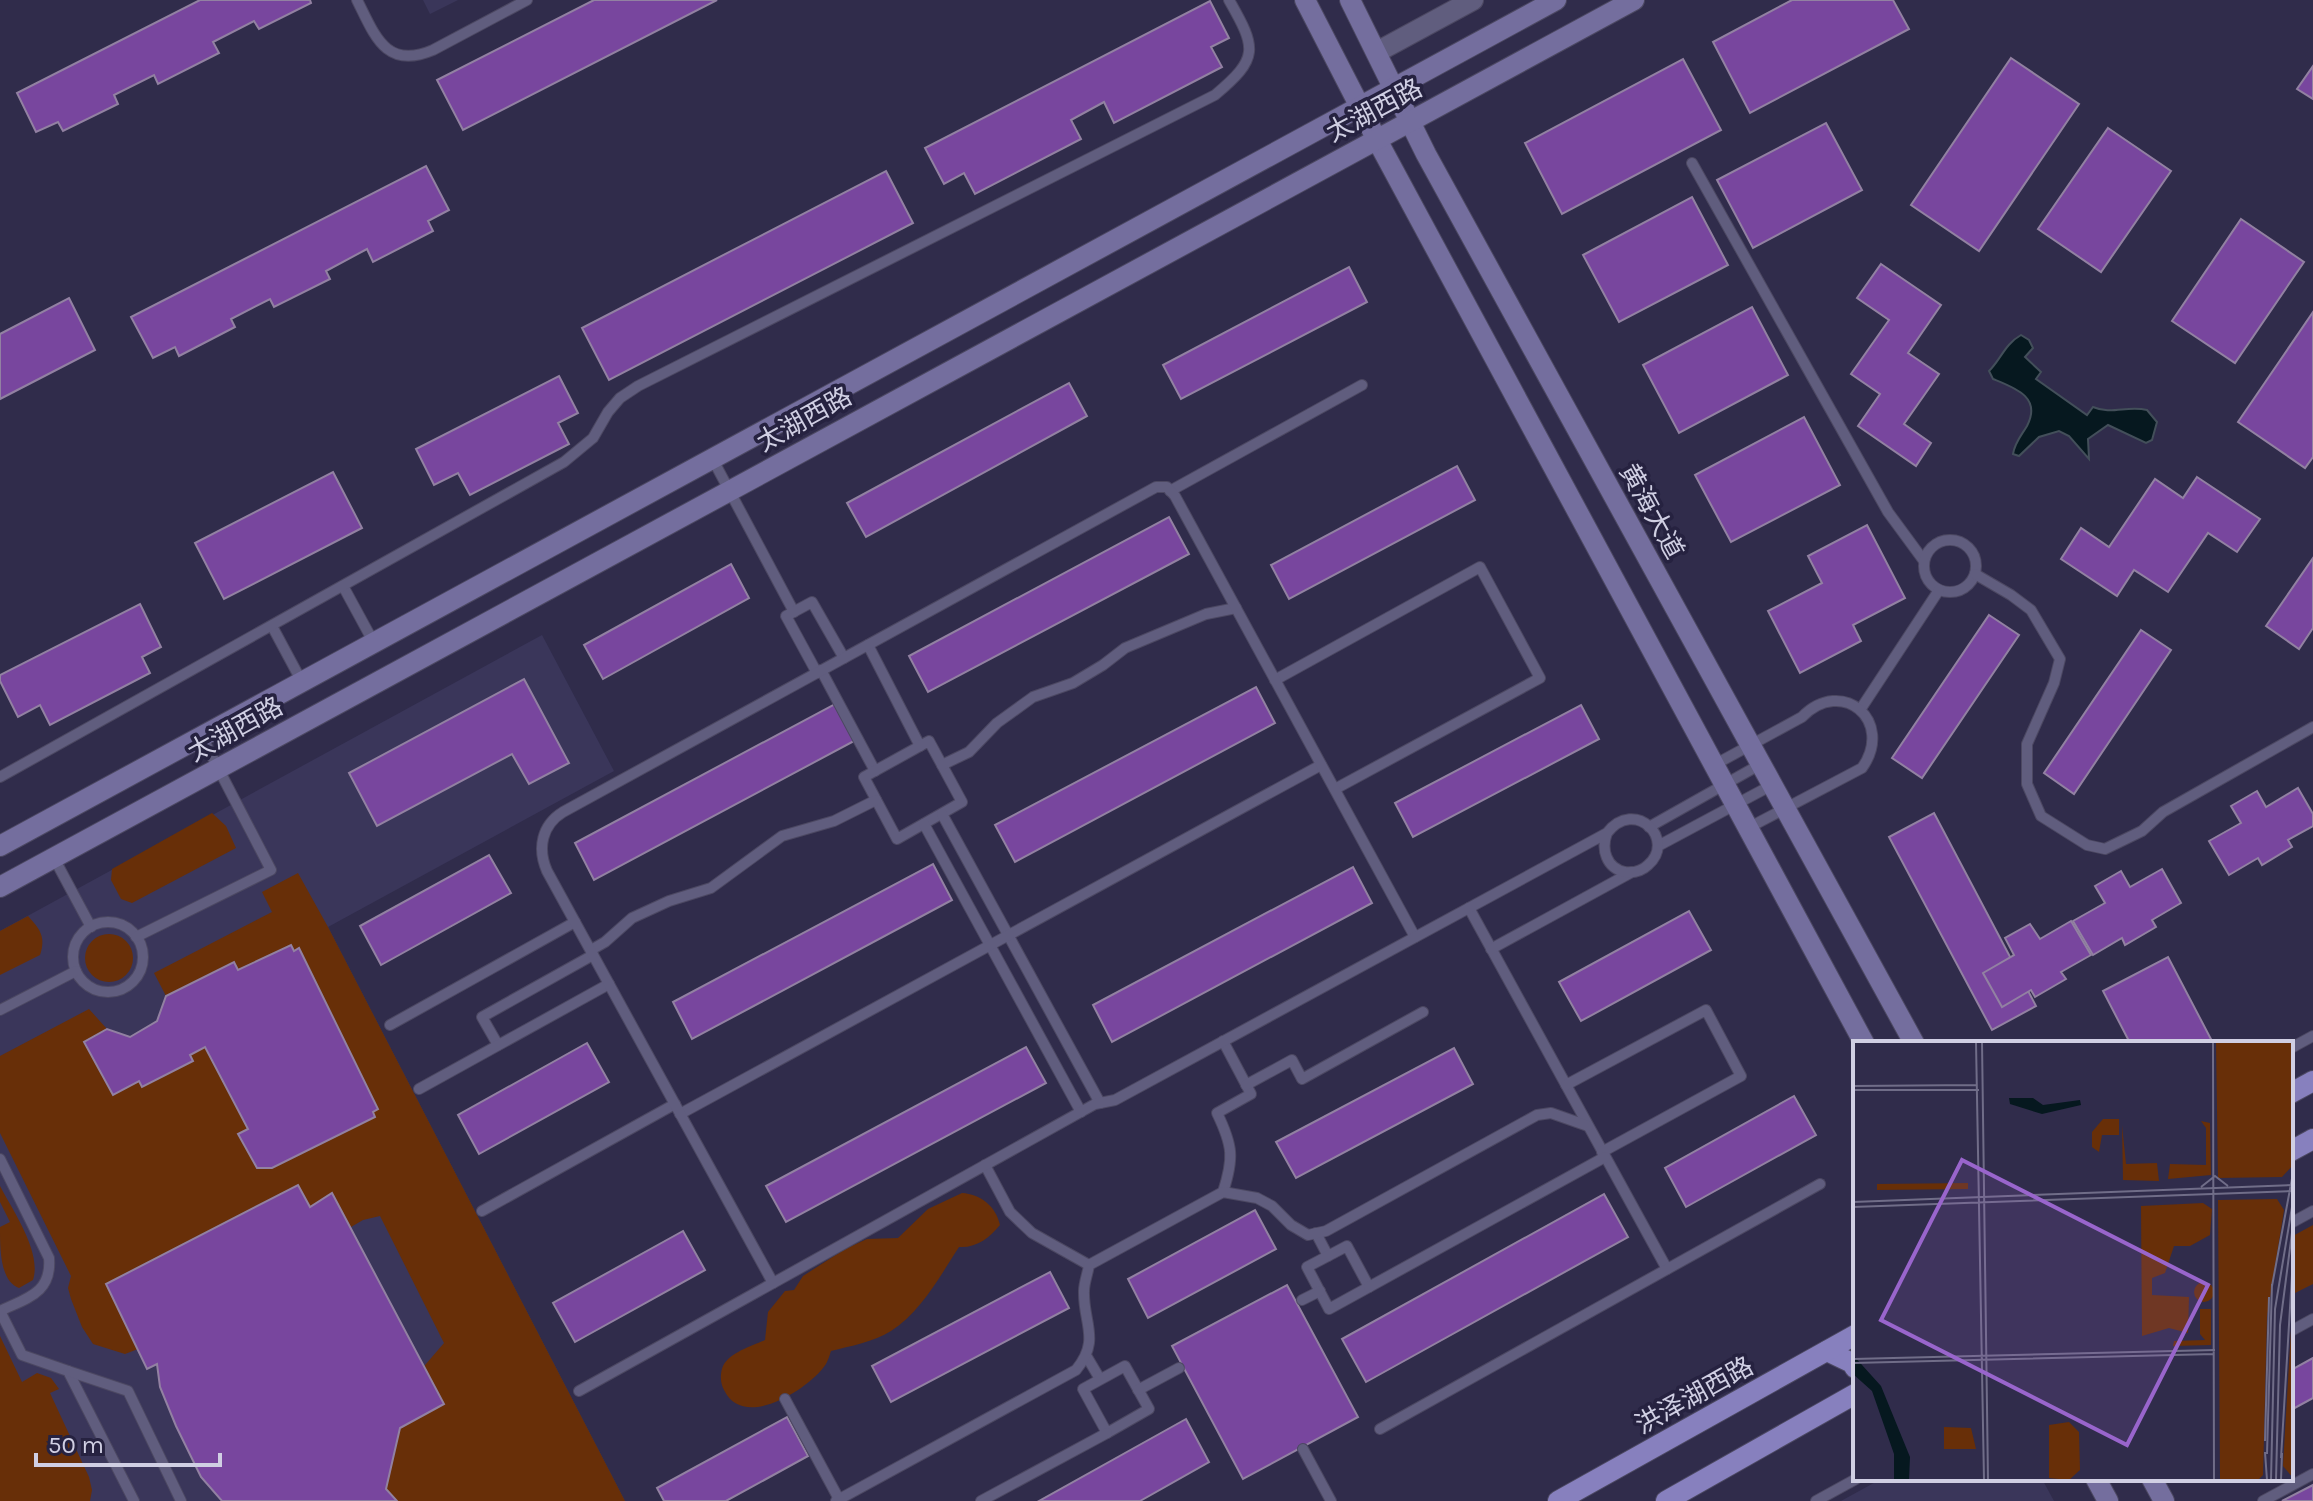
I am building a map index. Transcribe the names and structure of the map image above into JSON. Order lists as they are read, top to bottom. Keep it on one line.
{"streets":{"main road":["洪泽湖西路"],"street":["太湖西路","黄海大道"]},"crossings":[["太湖西路","黄海大道"]],"scale_bar":"50 m"}
